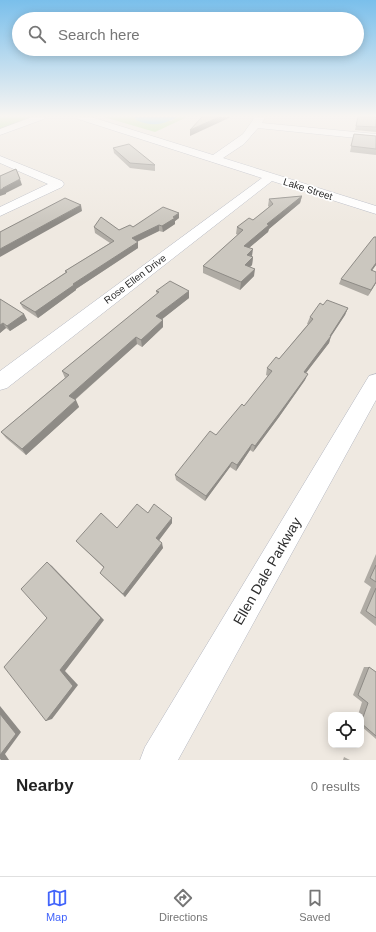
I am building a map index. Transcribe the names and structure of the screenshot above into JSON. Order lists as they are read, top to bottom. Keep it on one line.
{"streets":{"street":["Lake Street","Rose Ellen Drive","Ellen Dale Parkway"]},"crossings":[["Lake Street","Rose Ellen Drive"]],"page":{"search":"Search here","heading":["Nearby","0 results"],"nav":["Map","Directions","Saved"]}}
